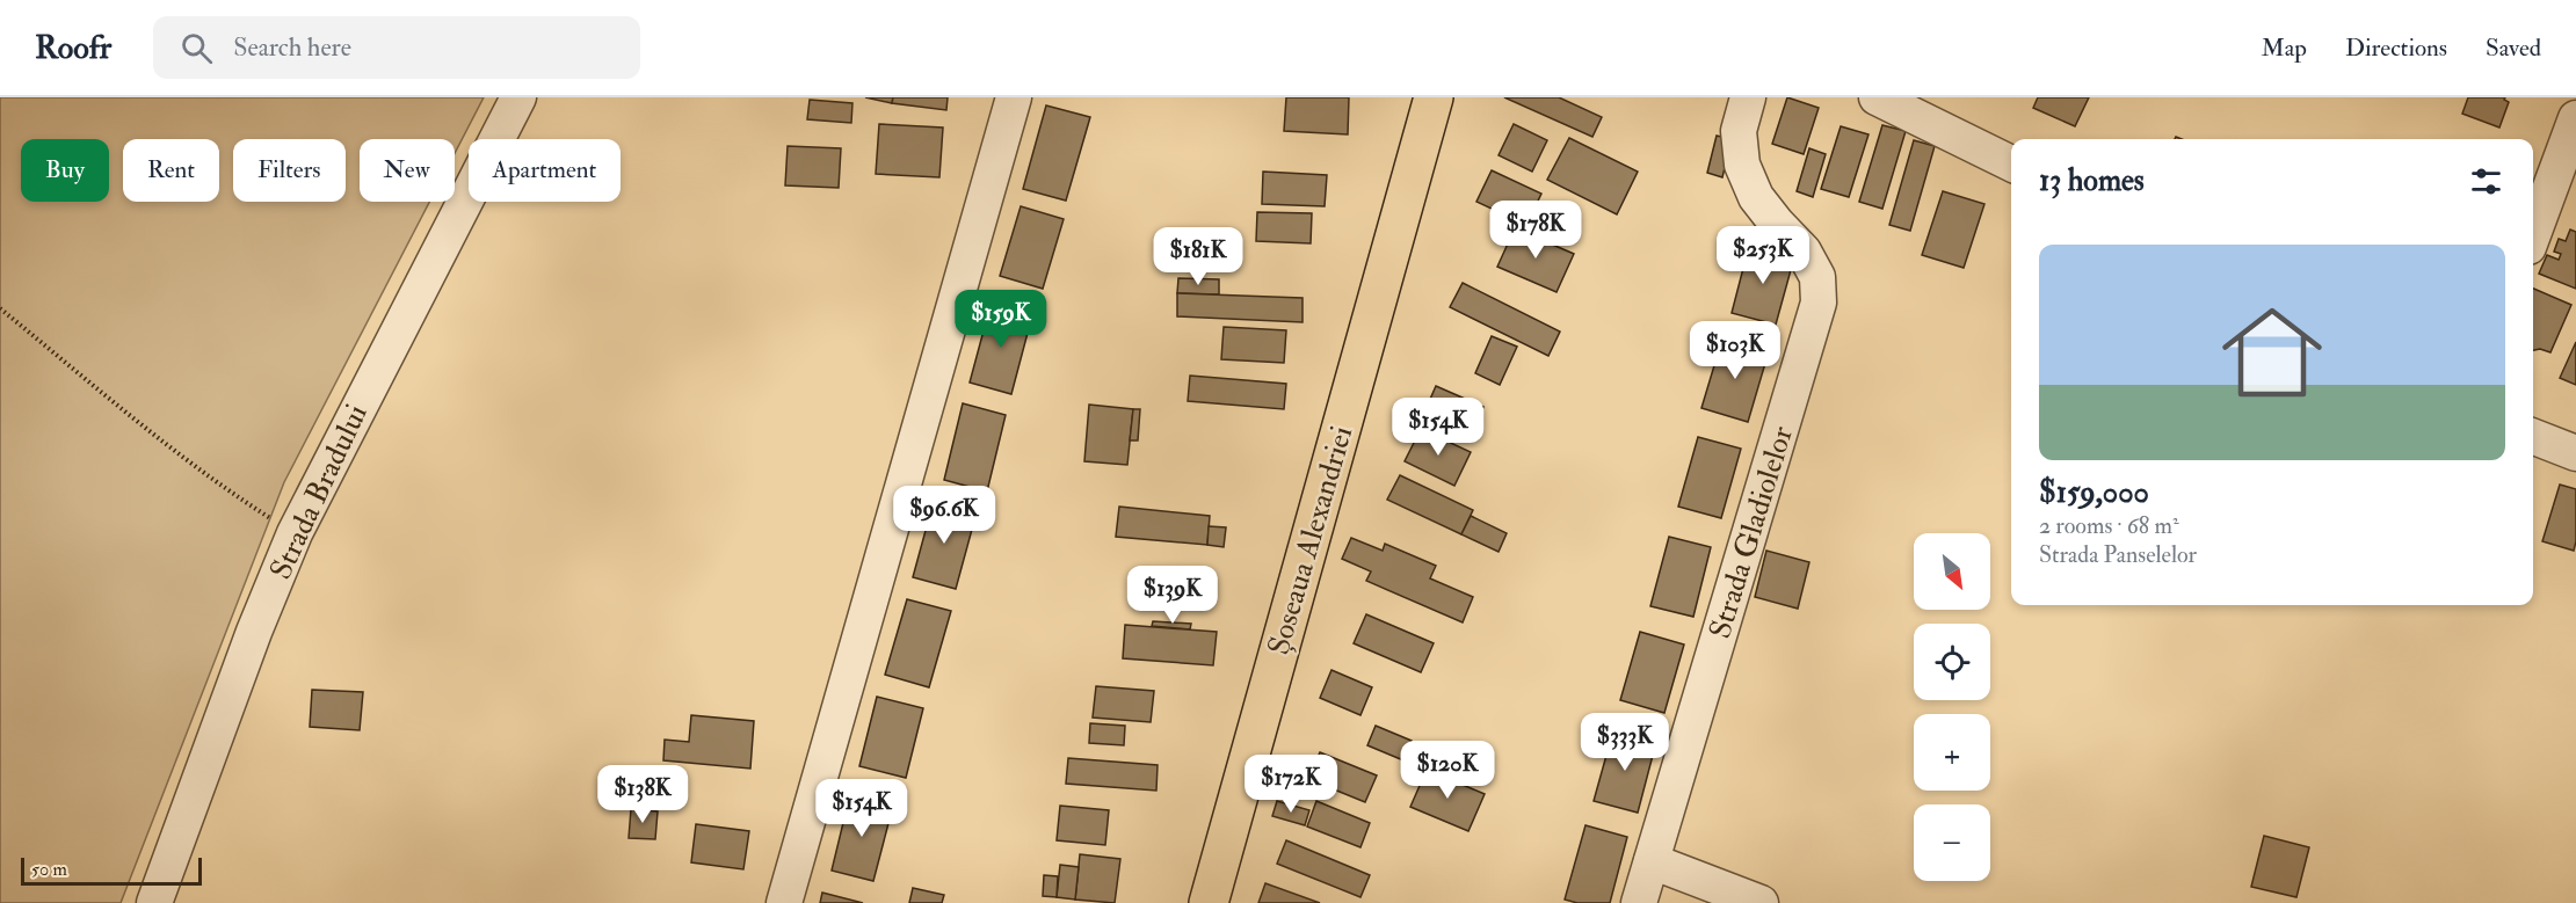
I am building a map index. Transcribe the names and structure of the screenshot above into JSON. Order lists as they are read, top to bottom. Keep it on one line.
{"streets":{"highway":["Șoseaua Alexandriei"],"street":["Strada Bradului","Strada Gladiolelor"]},"scale_bar":"50 m","north":"bottom right","page":{"header":"Roofr","search":"Search here","nav":["Map","Directions","Saved"],"chip":["Buy","Rent","Filters","New","Apartment"],"heading":"13 homes","price":["$178K","$253K","$181K","$159K","$103K","$154K","$96.6K","$139K","$333K","$120K","$172K","$138K","$154K"],"list":[{"name":"$159,000","note":"2 rooms · 68 m² · Strada Panselelor"}],"map_buttons":["+","−"],"scale":"50 m"}}
